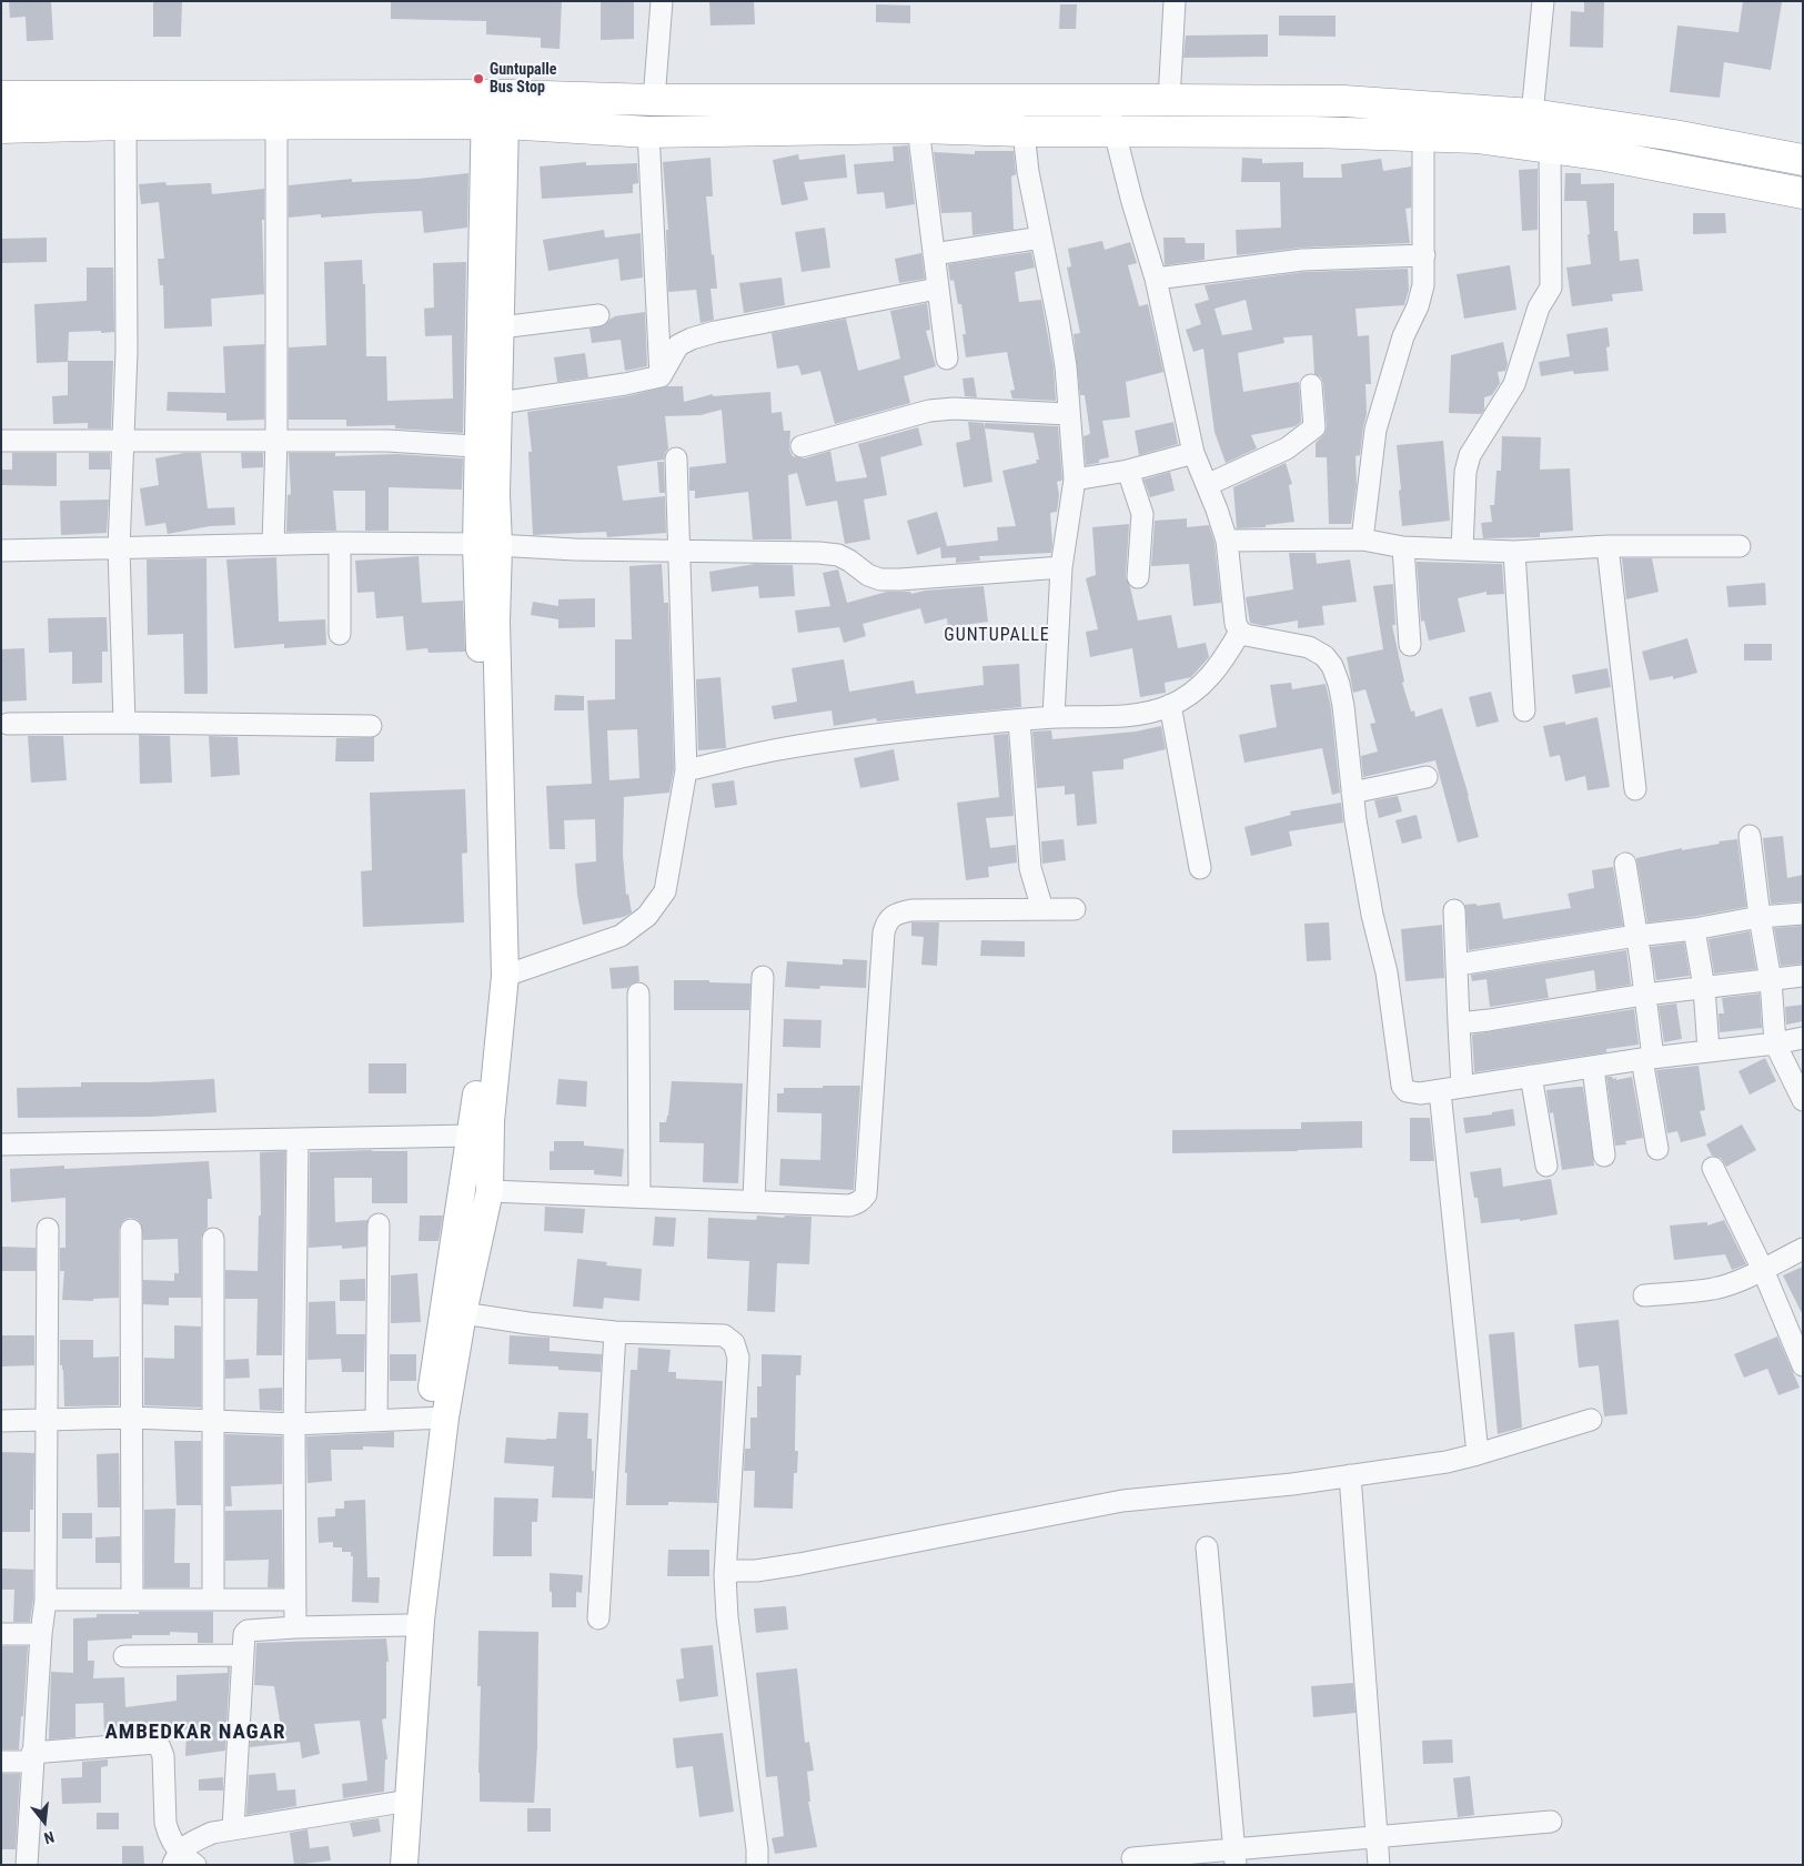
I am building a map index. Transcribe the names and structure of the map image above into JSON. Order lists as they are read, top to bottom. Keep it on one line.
{"districts":["GUNTUPALLE","AMBEDKAR NAGAR"],"places":["Guntupalle Bus Stop"],"north":"bottom"}
